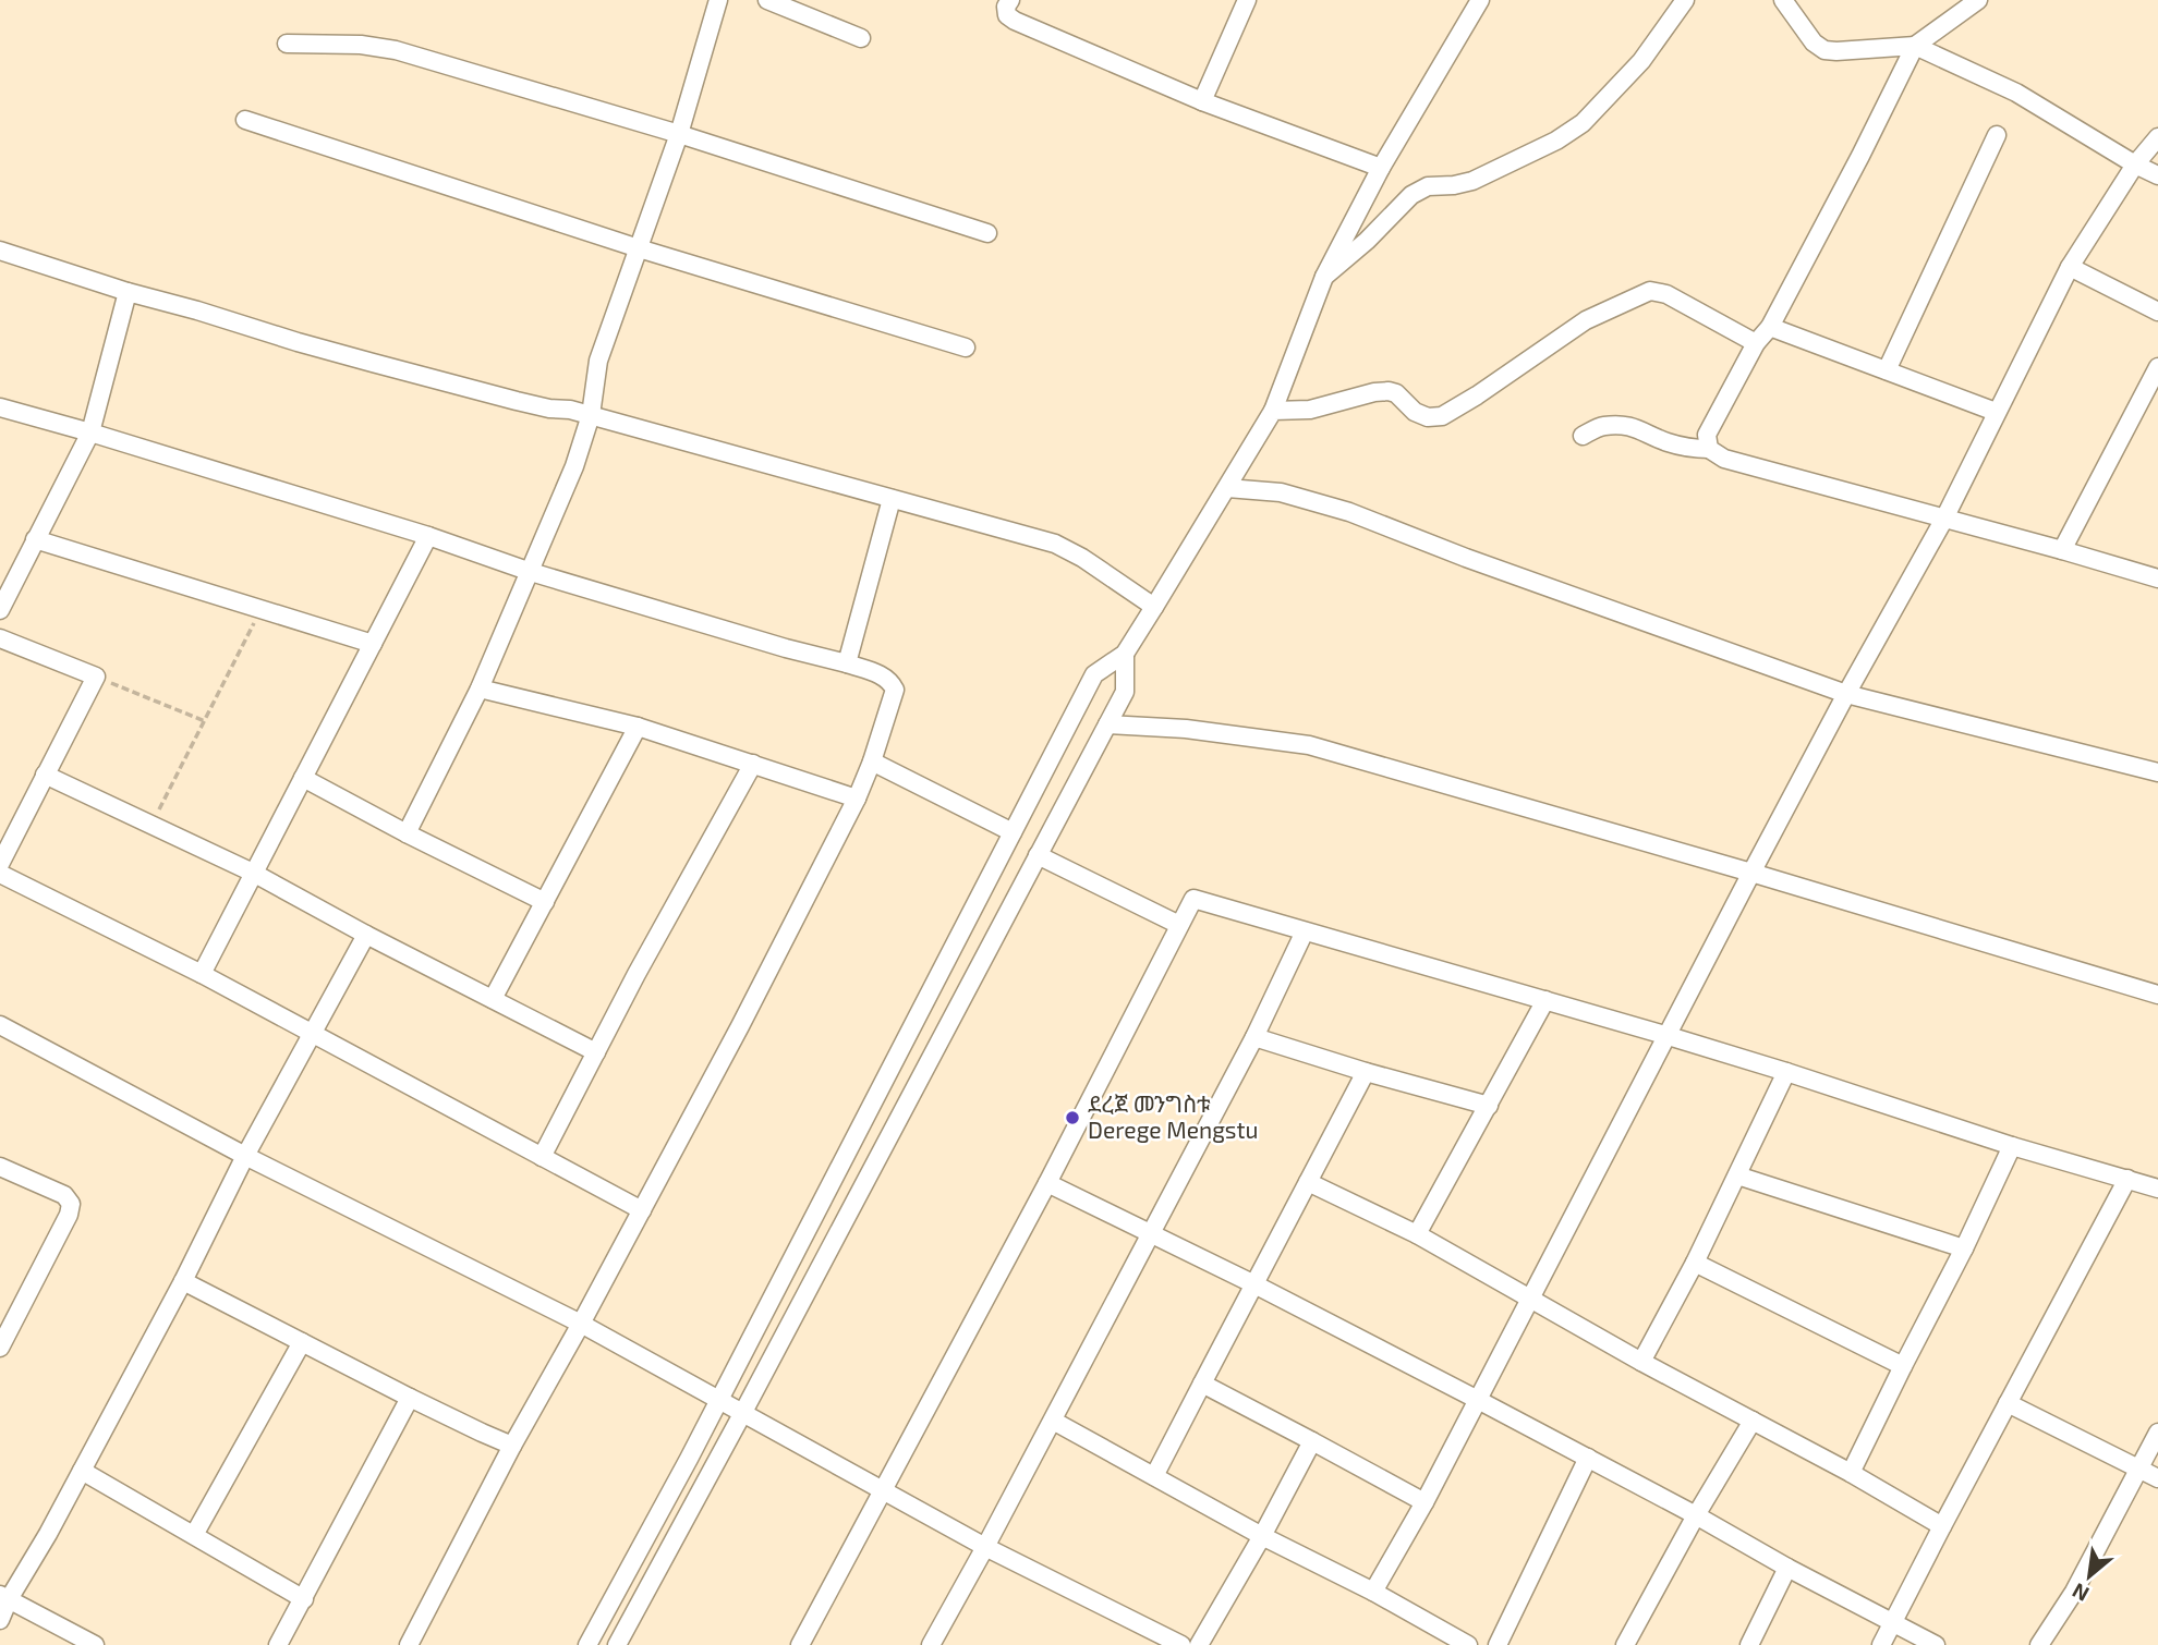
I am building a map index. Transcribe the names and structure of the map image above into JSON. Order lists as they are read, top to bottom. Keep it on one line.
{"places":["ደረጀ መንግስቱ Derege Mengstu"],"north":"bottom left"}
